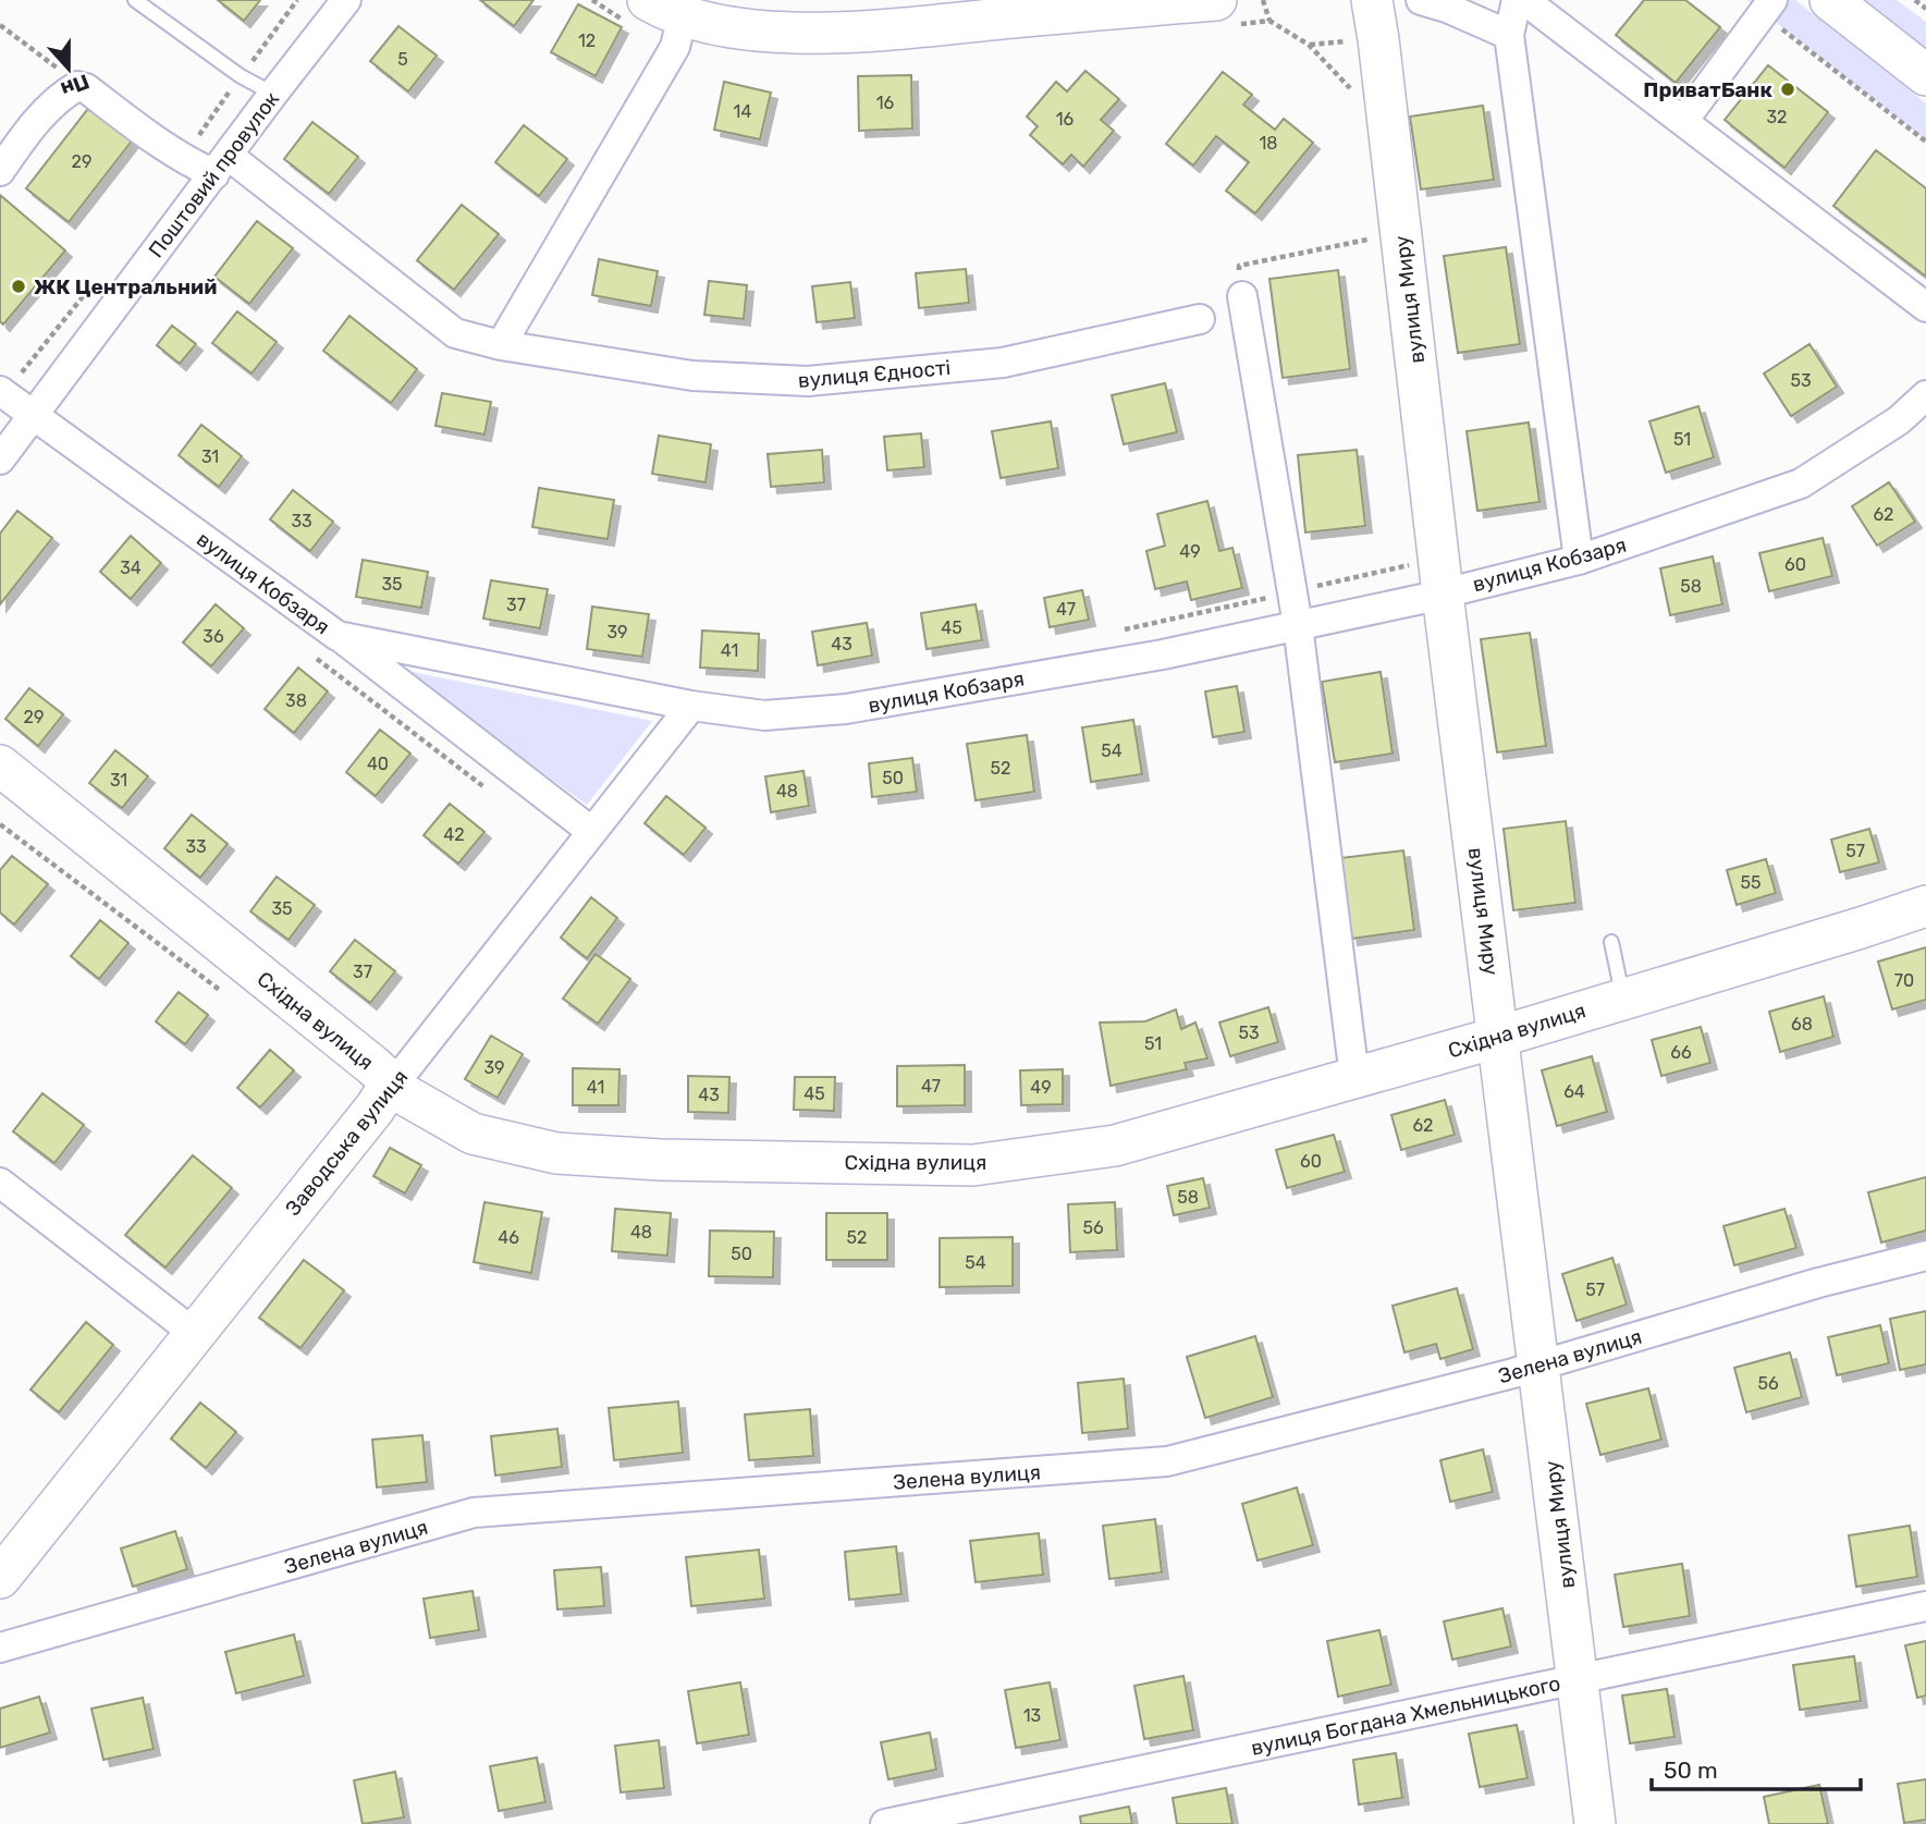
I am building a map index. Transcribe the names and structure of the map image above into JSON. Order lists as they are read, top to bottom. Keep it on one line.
{"streets":{"street":["Поштовий провулок","вулиця Миру","вулиця Єдності","вулиця Кобзаря","Східна вулиця","Заводська вулиця","Зелена вулиця","вулиця Богдана Хмельницького"]},"crossings":[["Поштовий провулок","вулиця Єдності"],["Поштовий провулок","вулиця Кобзаря"],["вулиця Миру","вулиця Кобзаря"],["вулиця Миру","Східна вулиця"],["вулиця Миру","Зелена вулиця"],["вулиця Миру","вулиця Богдана Хмельницького"],["вулиця Кобзаря","Заводська вулиця"],["Східна вулиця","Заводська вулиця"]],"places":["ПриватБанк","ЖК Центральний"],"house_numbers":["12","5","16","14","32","16","18","29","53","51","31","62","33","49","60","34","35","58","37","47","45","39","36","43","41","38","29","54","40","52","50","31","48","42","33","57","55","35","37","70","68","53","51","66","39","47","41","49","64","45","43","62","60","58","56","48","46","52","50","54","57","56","13"],"scale_bar":"50 m","north":"bottom"}
